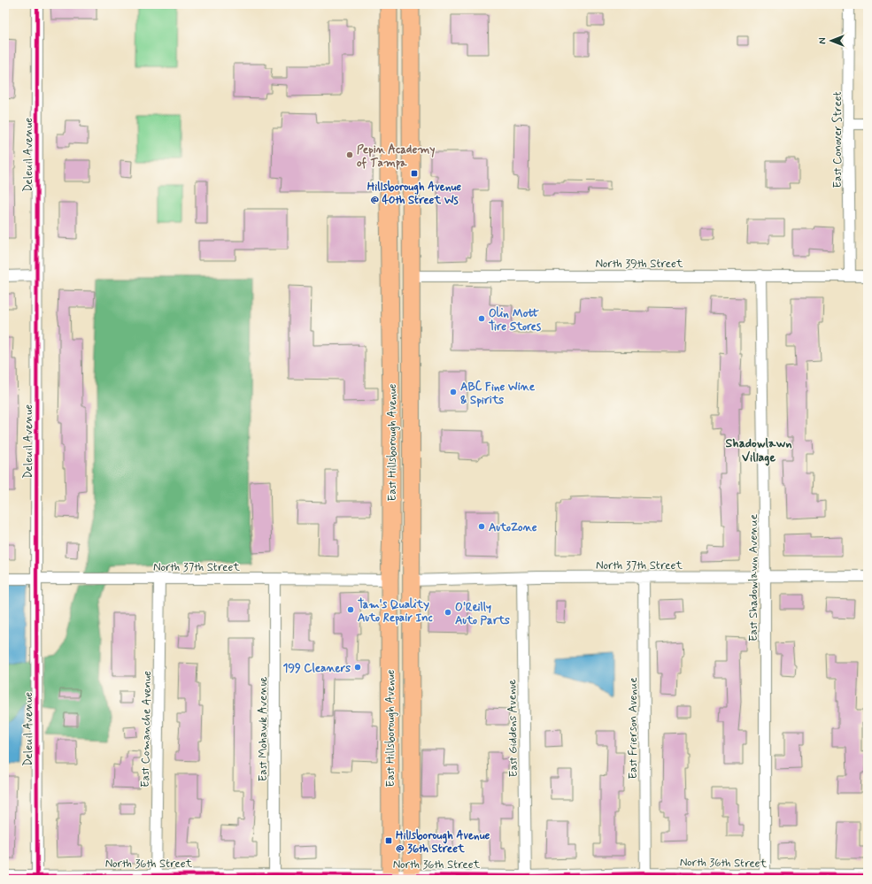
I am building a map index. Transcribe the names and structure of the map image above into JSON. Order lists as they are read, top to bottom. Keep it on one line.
{"streets":{"main road":["East Hillsborough Avenue"],"street":["East Conover Street","Deleuil Avenue","North 39th Street","North 37th Street","East Shadowlawn Avenue","East Giddens Avenue","East Frierson Avenue","East Comanche Avenue","East Mohawk Avenue","North 36th Street"]},"crossings":[["East Conover Street","North 39th Street"],["Deleuil Avenue","North 37th Street"],["Deleuil Avenue","North 36th Street"],["North 39th Street","East Hillsborough Avenue"],["North 39th Street","East Shadowlawn Avenue"],["East Hillsborough Avenue","North 37th Street"],["East Hillsborough Avenue","North 36th Street"],["North 37th Street","East Shadowlawn Avenue"],["North 37th Street","East Giddens Avenue"],["North 37th Street","East Frierson Avenue"],["North 37th Street","East Comanche Avenue"],["North 37th Street","East Mohawk Avenue"],["East Shadowlawn Avenue","North 36th Street"],["East Giddens Avenue","North 36th Street"],["East Frierson Avenue","North 36th Street"],["East Comanche Avenue","North 36th Street"],["East Mohawk Avenue","North 36th Street"]],"districts":["Shadowlawn Village"],"places":{"other":["Pepin Academy of Tampa","Olin Mott Tire Stores","ABC Fine Wine & Spirits","AutoZone","Tam's Quality Auto Repair Inc","O'Reilly Auto Parts","199 Cleaners"],"transit":["Hillsborough Avenue @ 40th Street Ws","Hillsborough Avenue @ 36th Street"]},"north":"left"}
